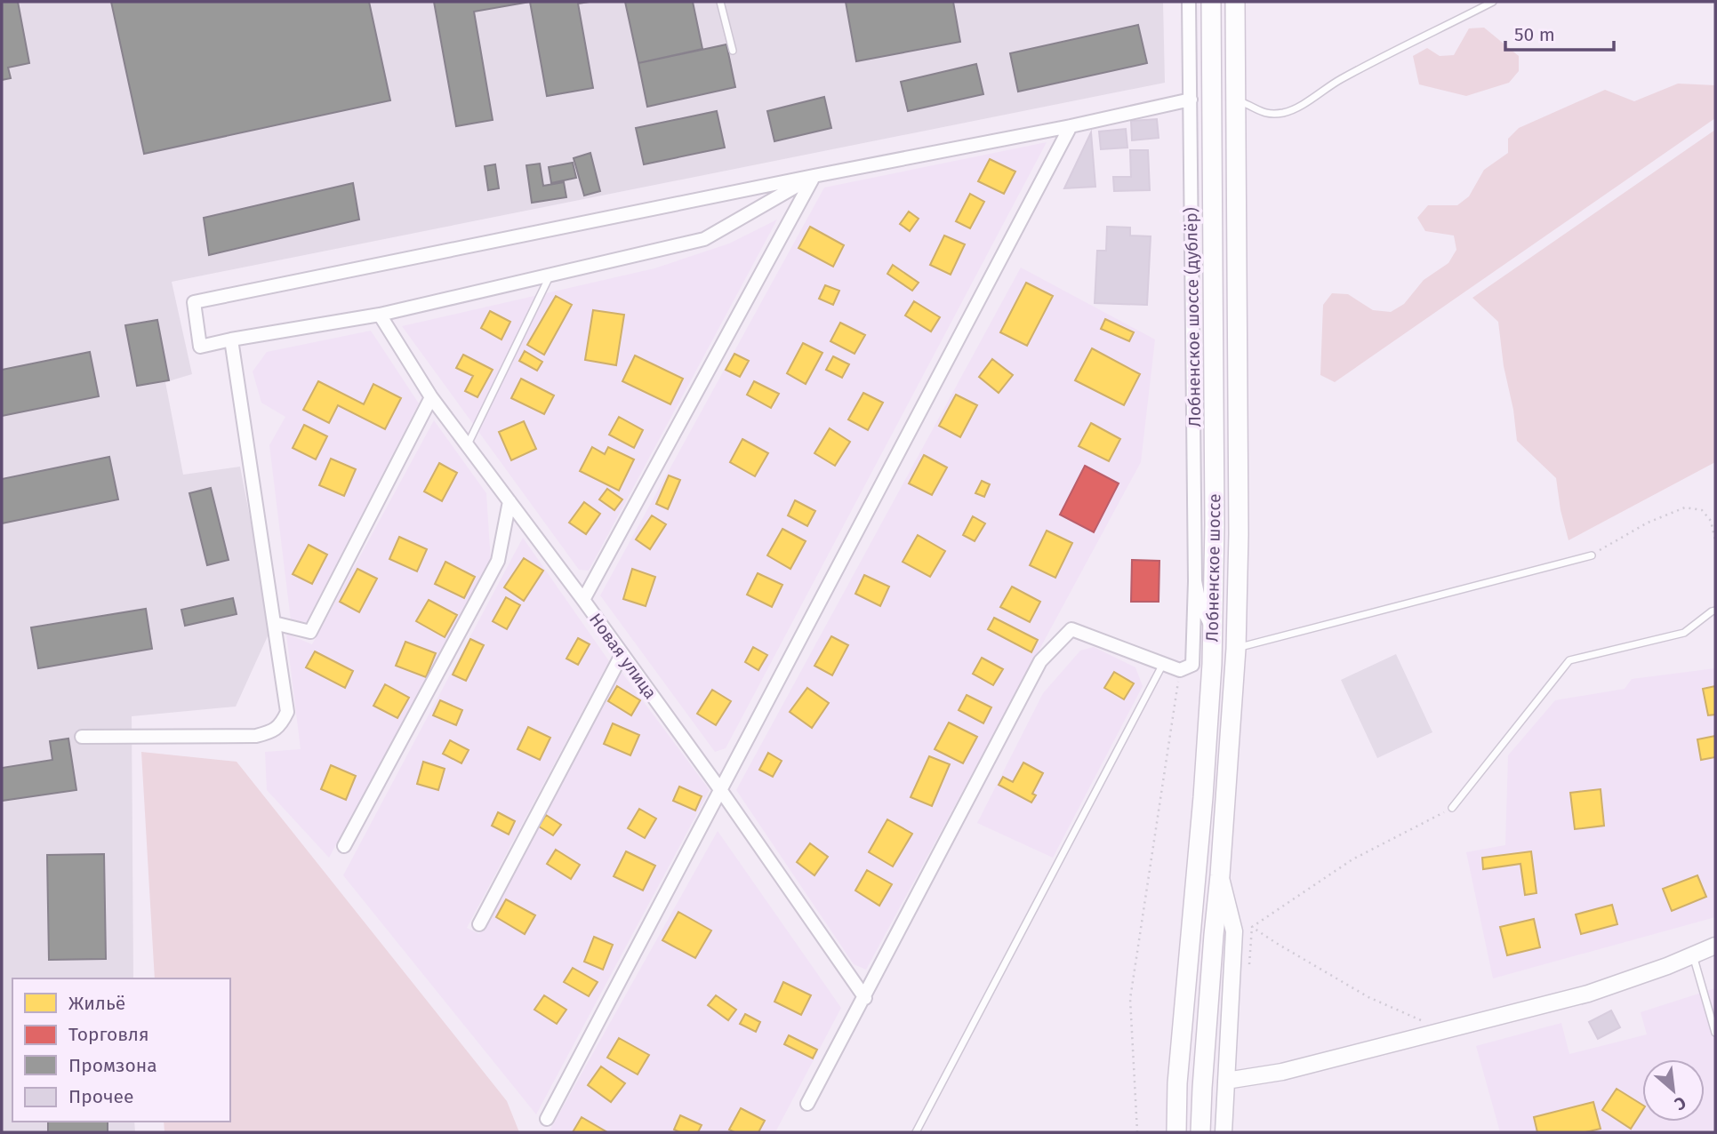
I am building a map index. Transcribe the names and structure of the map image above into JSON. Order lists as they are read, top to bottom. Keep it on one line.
{"streets":{"main road":["Лобненское шоссе"],"street":["Лобненское шоссе (дублёр)","Новая улица"]},"crossings":[["Лобненское шоссе (дублёр)","Лобненское шоссе"]],"legend":["Жильё","Торговля","Промзона","Прочее"],"scale_bar":"50 m","north":"bottom right"}
